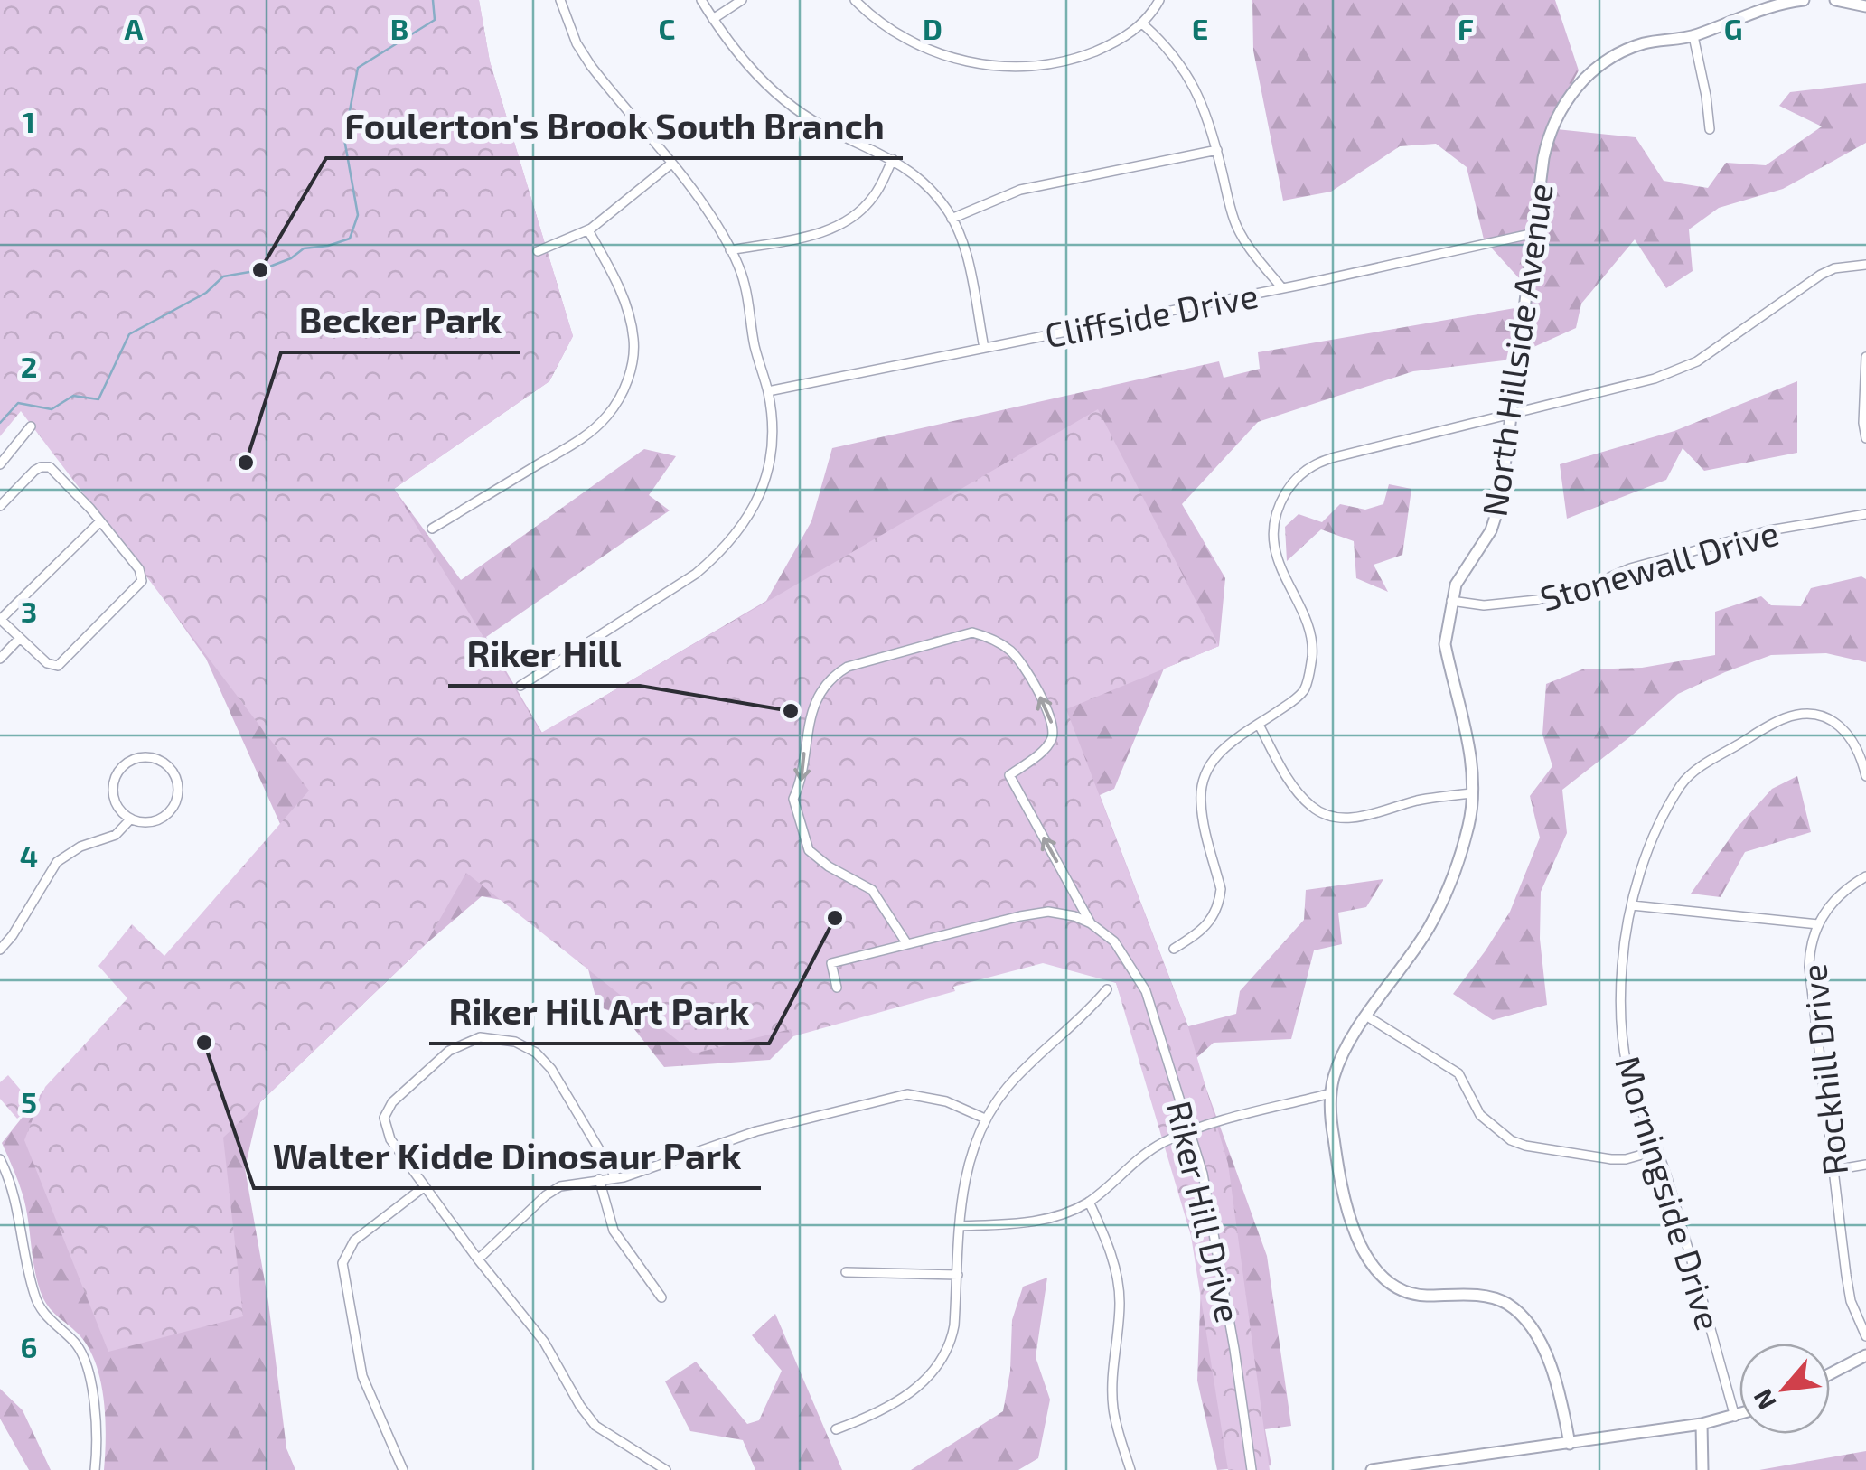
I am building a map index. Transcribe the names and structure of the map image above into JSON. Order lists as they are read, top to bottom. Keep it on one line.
{"streets":{"street":["Cliffside Drive","North Hillside Avenue","Stonewall Drive","Rockhill Drive","Morningside Drive","Riker Hill Drive"]},"crossings":[["Cliffside Drive","North Hillside Avenue"],["North Hillside Avenue","Stonewall Drive"]],"places":["Foulerton's Brook South Branch","Becker Park","Riker Hill","Riker Hill Art Park","Walter Kidde Dinosaur Park"],"north":"bottom left","grid":{"columns":["A","B","C","D","E","F","G"],"rows":["1","2","3","4","5","6"]}}
